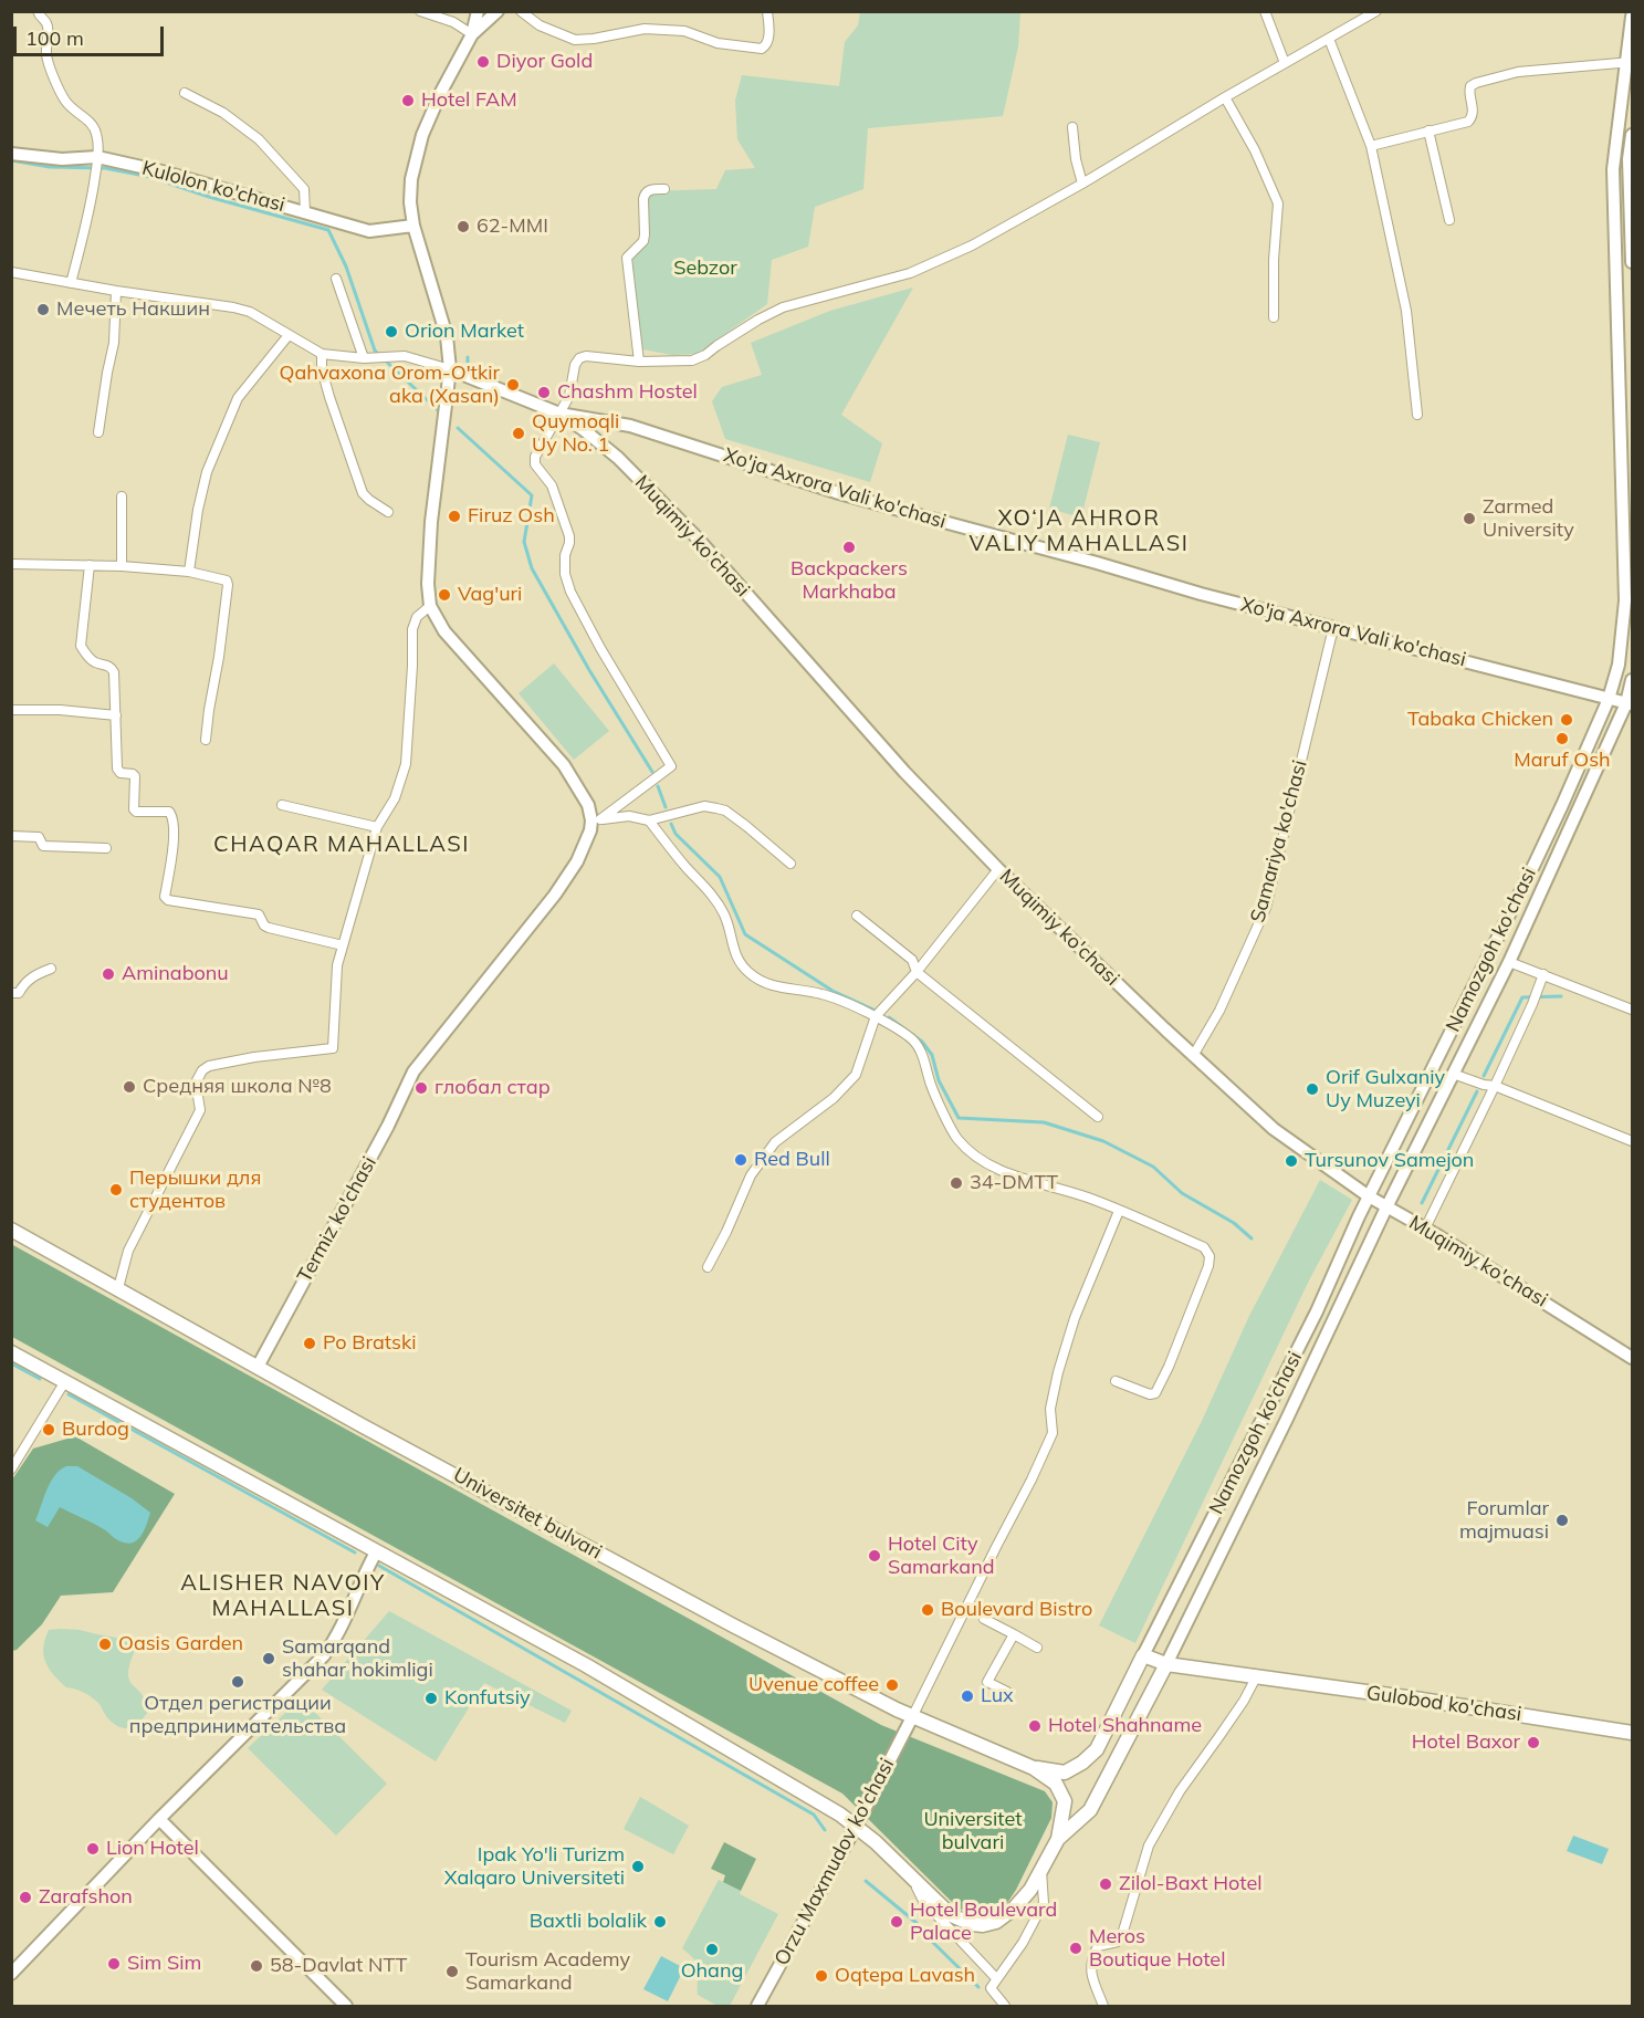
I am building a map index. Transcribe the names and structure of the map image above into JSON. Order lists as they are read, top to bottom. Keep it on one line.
{"streets":{"main road":["Kulolon ko'chasi","Xo'ja Axrora Vali ko'chasi","Muqimiy ko'chasi","Namozgoh ko'chasi","Termiz ko'chasi","Universitet bulvari","Gulobod ko'chasi","Orzu Maxmudov ko'chasi"],"street":["Samariya ko'chasi"]},"crossings":[["Xo'ja Axrora Vali ko'chasi","Muqimiy ko'chasi"],["Xo'ja Axrora Vali ko'chasi","Samariya ko'chasi"],["Xo'ja Axrora Vali ko'chasi","Namozgoh ko'chasi"],["Muqimiy ko'chasi","Samariya ko'chasi"],["Muqimiy ko'chasi","Namozgoh ko'chasi"],["Namozgoh ko'chasi","Universitet bulvari"],["Namozgoh ko'chasi","Gulobod ko'chasi"],["Namozgoh ko'chasi","Orzu Maxmudov ko'chasi"],["Termiz ko'chasi","Universitet bulvari"],["Universitet bulvari","Orzu Maxmudov ko'chasi"]],"districts":["XO‘JA AHROR VALIY MAHALLASI","CHAQAR MAHALLASI","ALISHER NAVOIY MAHALLASI"],"parks":["Sebzor","Universitet bulvari"],"places":["Diyor Gold","Hotel FAM","62-MMI","Мечеть Накшин","Orion Market","Qahvaxona Orom-O'tkir aka (Xasan)","Chashm Hostel","Quymoqli Uy No. 1","Firuz Osh","Zarmed University","Backpackers Markhaba","Vag'uri","Tabaka Chicken","Maruf Osh","Aminabonu","Средняя школа №8","глобал стар","Orif Gulxaniy Uy Muzeyi","Red Bull","Tursunov Samejon","34-DMTT","Перышки для студентов","Po Bratski","Burdog","Forumlar majmuasi","Hotel City Samarkand","Boulevard Bistro","Oasis Garden","Samarqand shahar hokimligi","Отдел регистрации предпринимательства","Uvenue coffee","Lux","Konfutsiy","Hotel Shahname","Hotel Baxor","Lion Hotel","Ipak Yo'li Turizm Xalqaro Universiteti","Zilol-Baxt Hotel","Zarafshon","Baxtli bolalik","Hotel Boulevard Palace","Meros Boutique Hotel","Ohang","Sim Sim","58-Davlat NTT","Tourism Academy Samarkand","Oqtepa Lavash"],"scale_bar":"100 m"}
